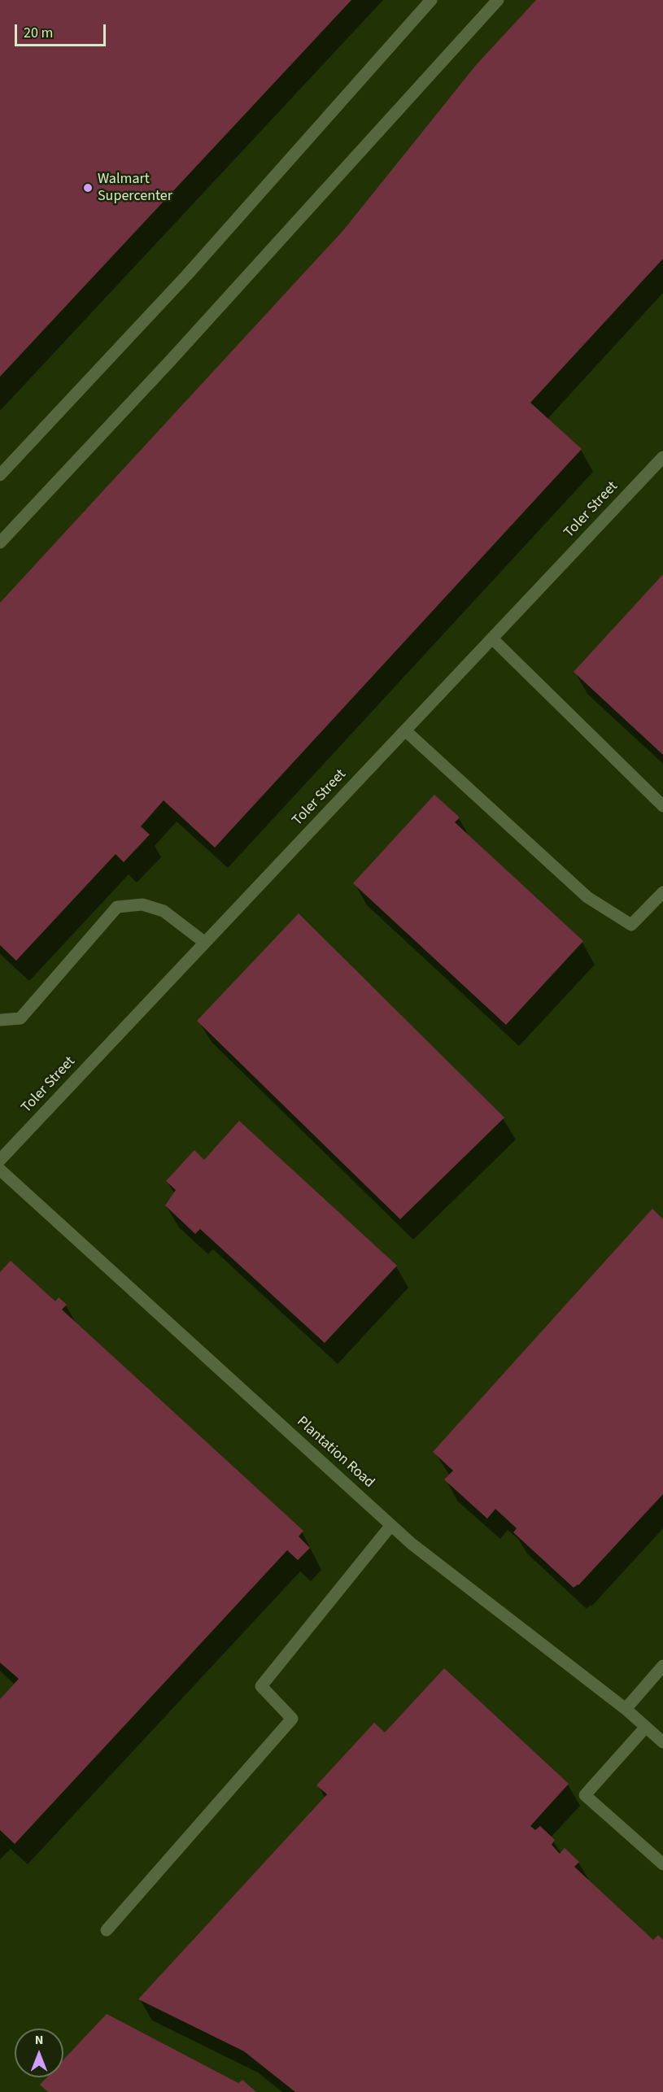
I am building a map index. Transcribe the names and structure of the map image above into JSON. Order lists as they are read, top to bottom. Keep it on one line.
{"streets":{"street":["Toler Street","Plantation Road"]},"places":["Walmart Supercenter"],"scale_bar":"20 m","north":"top"}
